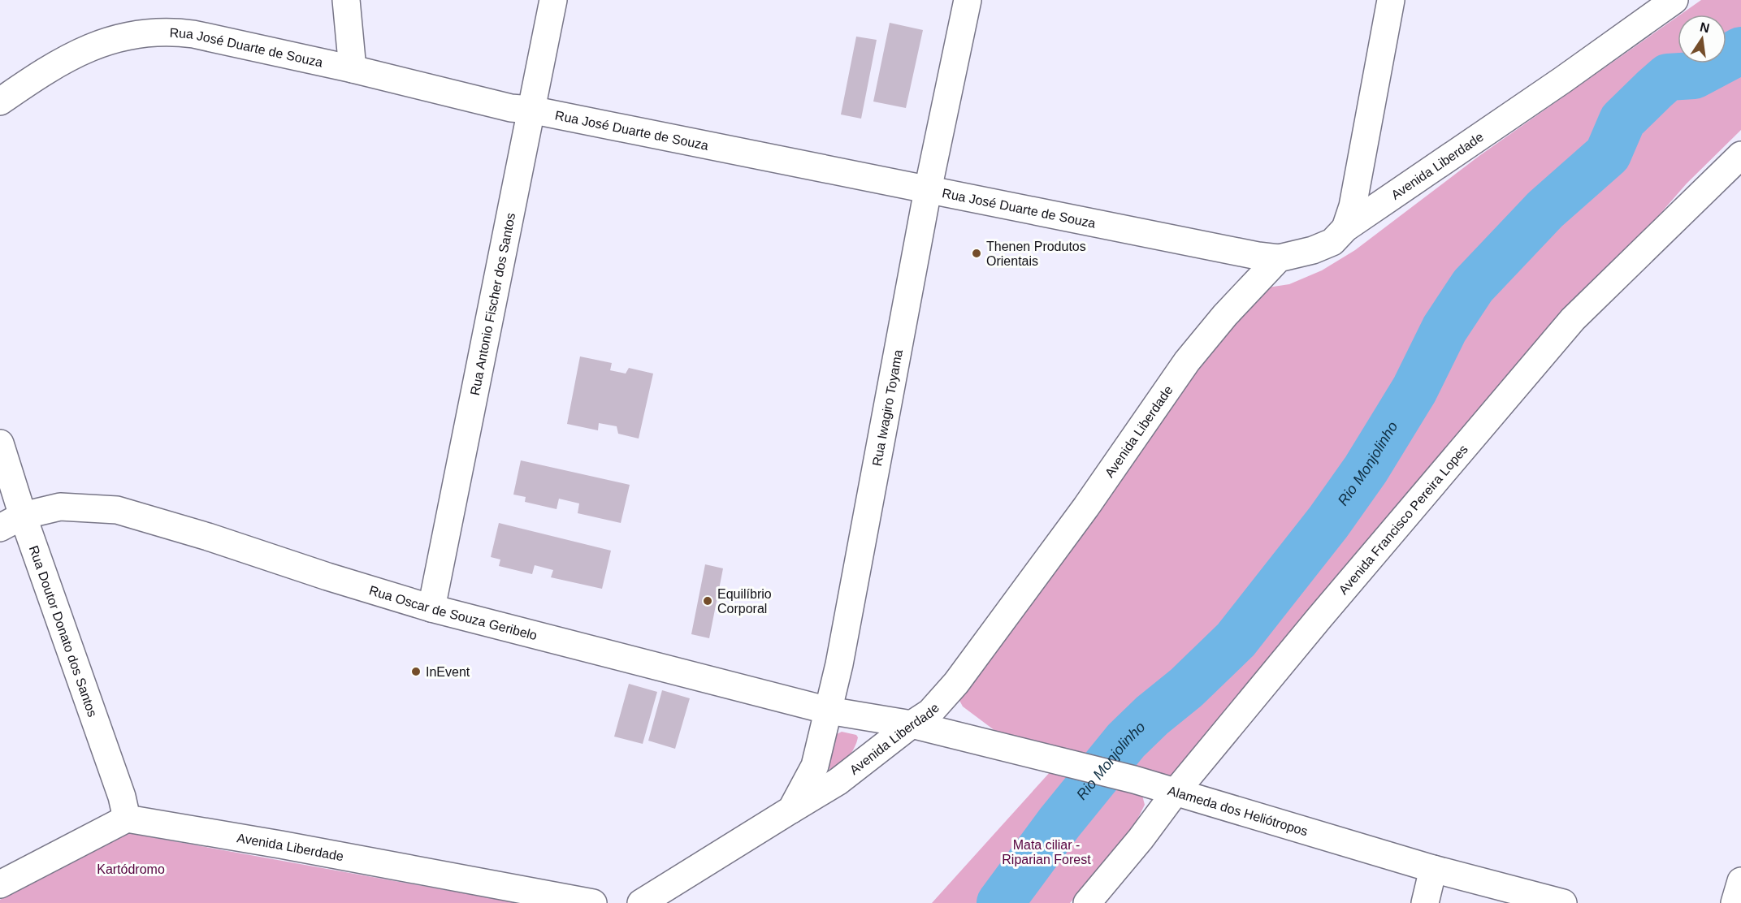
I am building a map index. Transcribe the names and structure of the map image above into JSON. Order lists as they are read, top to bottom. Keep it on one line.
{"streets":{"street":["Rua José Duarte de Souza","Avenida Liberdade","Rua Antonio Fischer dos Santos","Rua Iwagiro Toyama","Avenida Francisco Pereira Lopes","Rua Oscar de Souza Geribelo","Rua Doutor Donato dos Santos","Alameda dos Heliótropos"]},"crossings":[["Rua José Duarte de Souza","Avenida Liberdade"],["Rua José Duarte de Souza","Rua Antonio Fischer dos Santos"],["Rua José Duarte de Souza","Rua Iwagiro Toyama"],["Avenida Liberdade","Rua Iwagiro Toyama"],["Avenida Liberdade","Rua Oscar de Souza Geribelo"],["Avenida Liberdade","Rua Doutor Donato dos Santos"],["Avenida Liberdade","Alameda dos Heliótropos"],["Rua Antonio Fischer dos Santos","Rua Oscar de Souza Geribelo"],["Rua Iwagiro Toyama","Rua Oscar de Souza Geribelo"],["Avenida Francisco Pereira Lopes","Alameda dos Heliótropos"],["Rua Oscar de Souza Geribelo","Rua Doutor Donato dos Santos"],["Rua Oscar de Souza Geribelo","Alameda dos Heliótropos"]],"water":["Rio Monjolinho"],"parks":["Mata ciliar - Riparian Forest","Kartódromo"],"places":["Thenen Produtos Orientais","Equilíbrio Corporal","InEvent"],"north":"top"}
